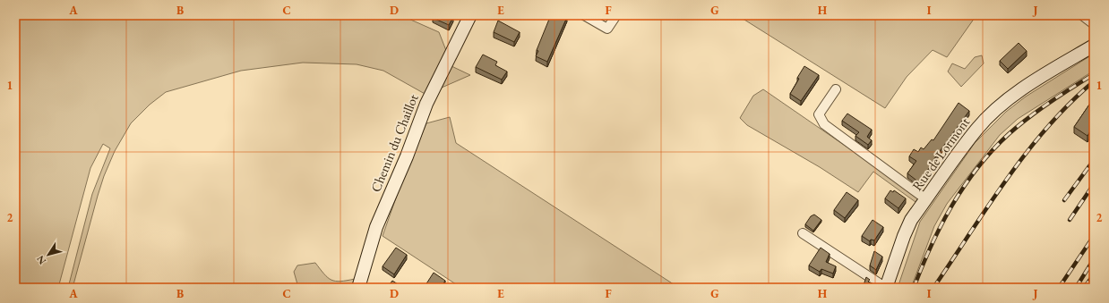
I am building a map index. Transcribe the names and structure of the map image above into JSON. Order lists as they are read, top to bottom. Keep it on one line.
{"streets":{"main road":["Chemin du Chaillot","Rue de Lormont"]},"north":"bottom left","grid":{"columns":["A","B","C","D","E","F","G","H","I","J"],"rows":["1","2"]}}
